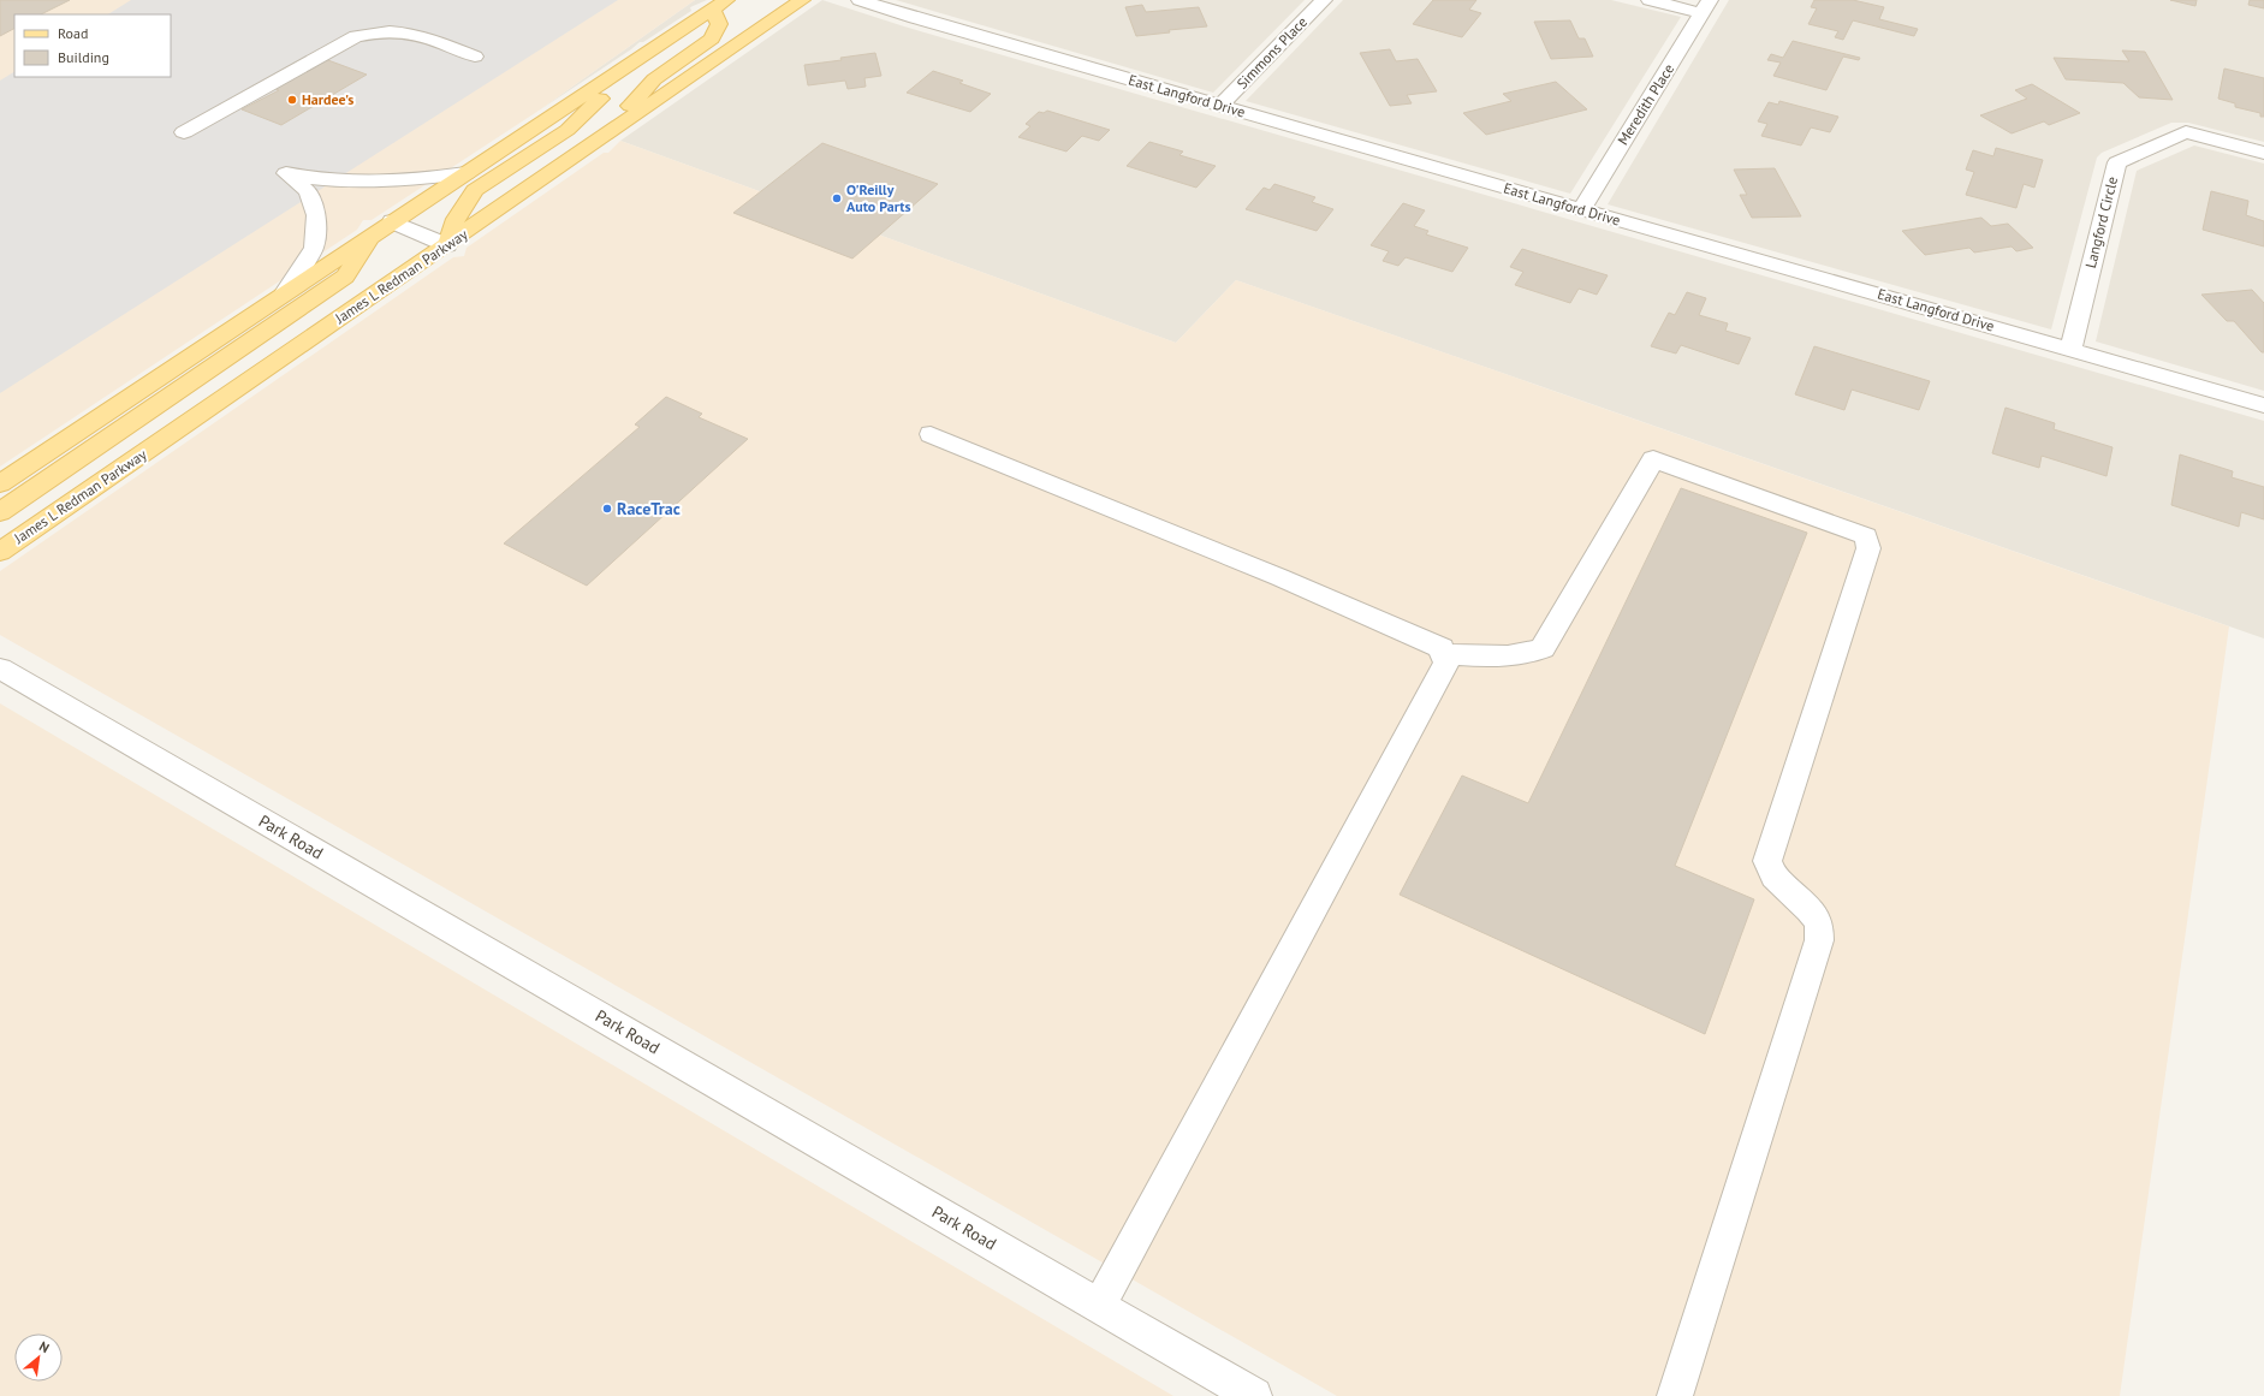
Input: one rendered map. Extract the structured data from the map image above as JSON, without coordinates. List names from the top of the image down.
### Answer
{
  "streets": {
    "main road": ["James L Redman Parkway"],
    "street": [
      "Simmons Place",
      "East Langford Drive",
      "Meredith Place",
      "Langford Circle",
      "Park Road"
    ]
  },
  "crossings": [
    ["Simmons Place", "East Langford Drive"],
    ["East Langford Drive", "Meredith Place"],
    ["East Langford Drive", "Langford Circle"]
  ],
  "places": ["Hardee's", "O'Reilly Auto Parts", "RaceTrac"],
  "legend": ["Road", "Building"],
  "north": "top right"
}
